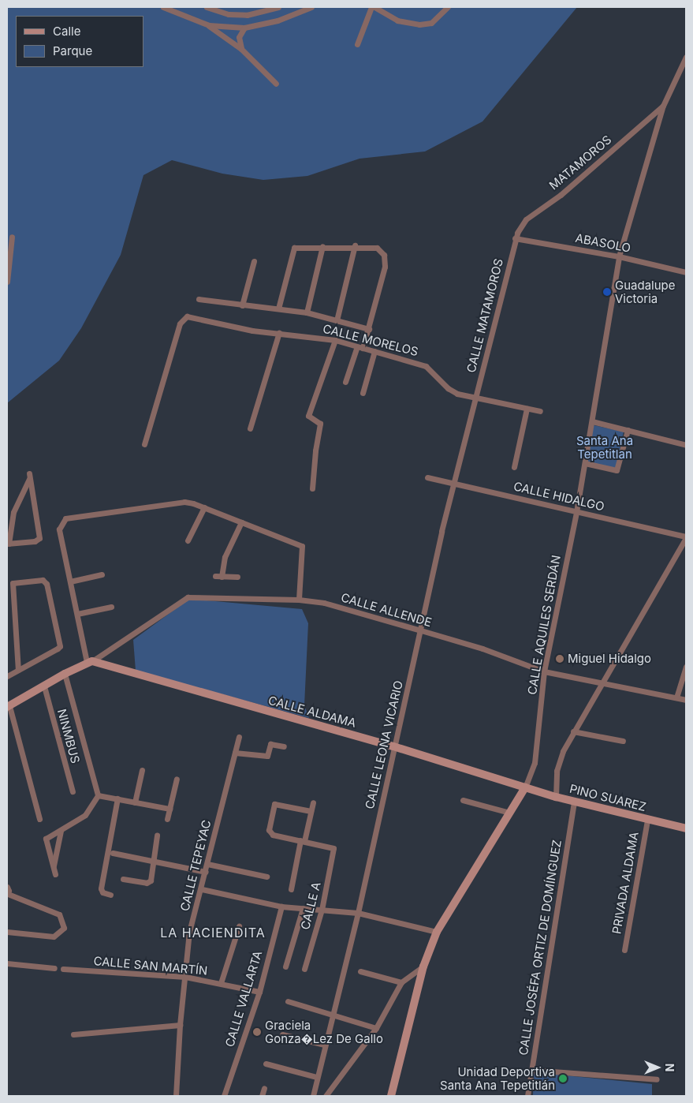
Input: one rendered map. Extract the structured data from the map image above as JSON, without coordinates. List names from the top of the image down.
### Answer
{
  "streets": {
    "street": [
      "MATAMOROS",
      "ABASOLO",
      "CALLE MATAMOROS",
      "CALLE MORELOS",
      "CALLE HIDALGO",
      "CALLE ALLENDE",
      "CALLE AQUILES SERDÁN",
      "CALLE ALDAMA",
      "NINMBUS",
      "CALLE LEONA VICARIO",
      "PINO SUAREZ",
      "CALLE TEPEYAC",
      "PRIVADA ALDAMA",
      "CALLE A",
      "CALLE JOSÉFA ORTIZ DE DOMÍNGUEZ",
      "CALLE SAN MARTÍN",
      "CALLE VALLARTA"
    ]
  },
  "crossings": [
    ["MATAMOROS", "ABASOLO"],
    ["MATAMOROS", "CALLE MATAMOROS"],
    ["ABASOLO", "CALLE MATAMOROS"],
    ["ABASOLO", "CALLE AQUILES SERDÁN"],
    ["CALLE MATAMOROS", "CALLE MORELOS"],
    ["CALLE MATAMOROS", "CALLE LEONA VICARIO"],
    ["CALLE MORELOS", "CALLE LEONA VICARIO"],
    ["CALLE HIDALGO", "CALLE AQUILES SERDÁN"],
    ["CALLE HIDALGO", "CALLE LEONA VICARIO"],
    ["CALLE ALLENDE", "CALLE AQUILES SERDÁN"],
    ["CALLE ALLENDE", "CALLE ALDAMA"],
    ["CALLE ALLENDE", "CALLE LEONA VICARIO"],
    ["CALLE AQUILES SERDÁN", "CALLE ALDAMA"],
    ["CALLE AQUILES SERDÁN", "PINO SUAREZ"],
    ["CALLE ALDAMA", "CALLE LEONA VICARIO"],
    ["CALLE ALDAMA", "PINO SUAREZ"],
    ["PINO SUAREZ", "PRIVADA ALDAMA"],
    ["PINO SUAREZ", "CALLE JOSÉFA ORTIZ DE DOMÍNGUEZ"],
    ["CALLE TEPEYAC", "CALLE SAN MARTÍN"],
    ["CALLE SAN MARTÍN", "CALLE VALLARTA"]
  ],
  "districts": ["LA HACIENDITA"],
  "parks": ["Santa Ana Tepetitlan"],
  "places": [
    "Guadalupe Victoria",
    "Miguel Hidalgo",
    "Graciela Gonza�Lez De Gallo",
    "Unidad Deportiva Santa Ana Tepetitlán"
  ],
  "legend": ["Calle", "Parque"],
  "north": "right"
}
